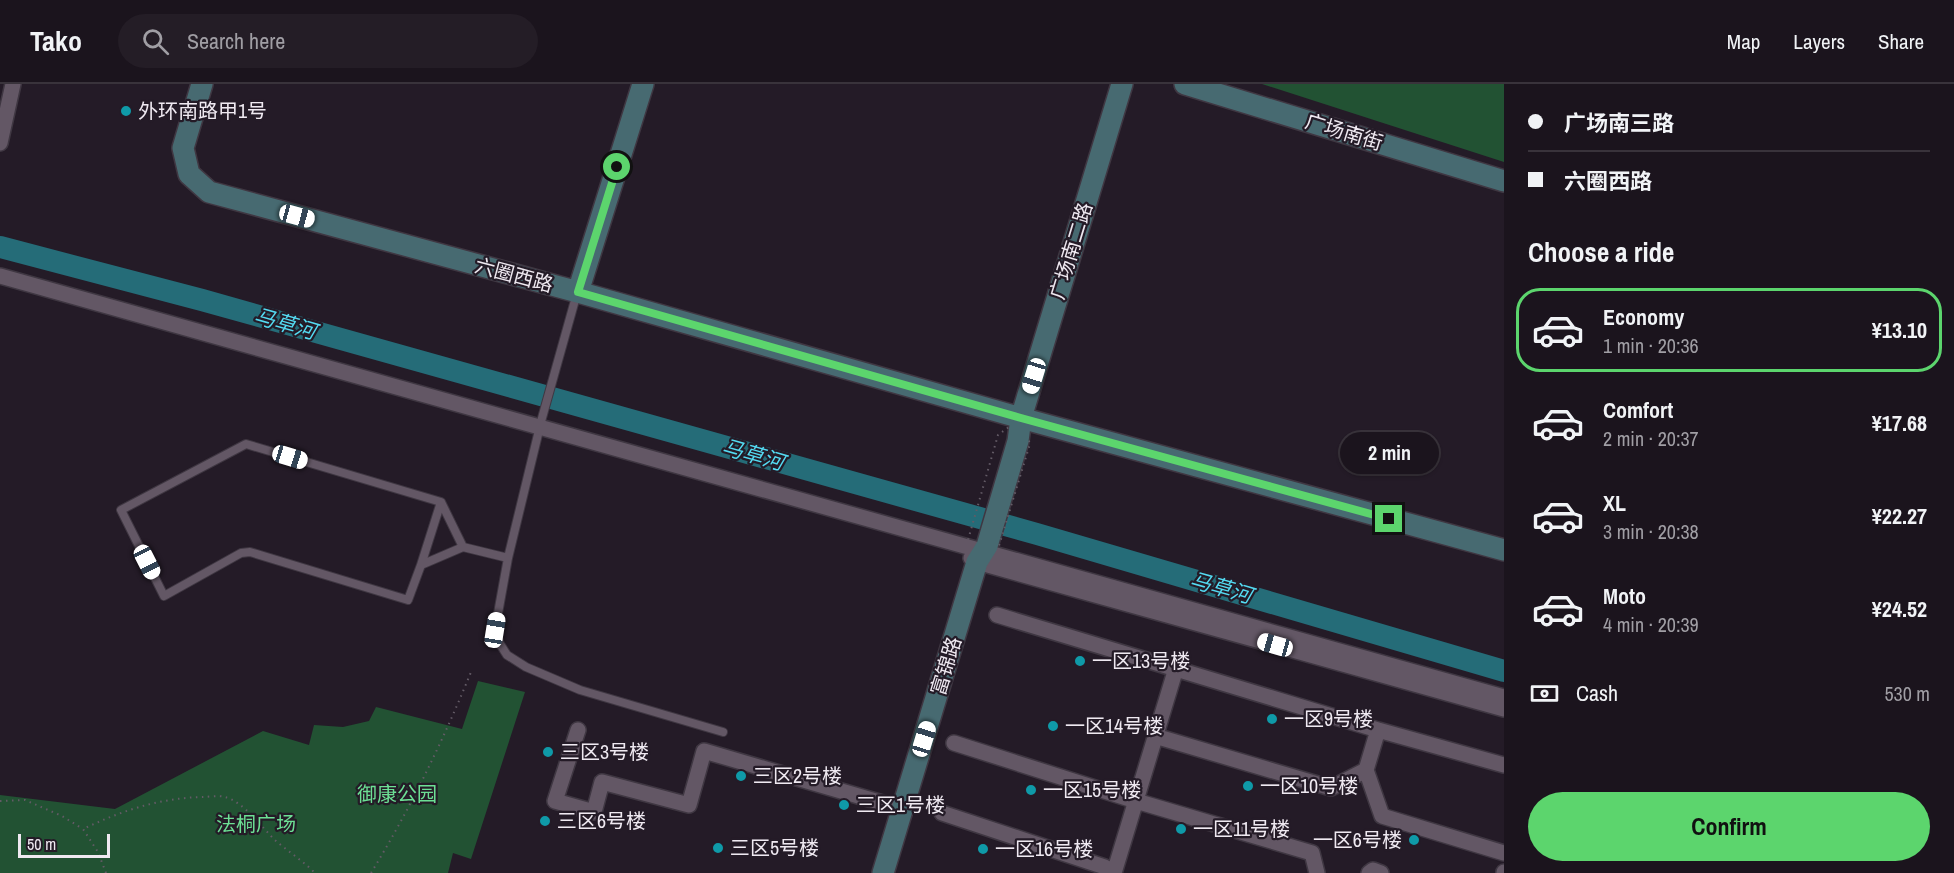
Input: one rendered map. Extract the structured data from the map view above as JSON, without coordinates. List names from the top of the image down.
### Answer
{
  "streets": {
    "street": [
      "广场南街",
      "广场南二路",
      "六圈西路",
      "富锦路"
    ]
  },
  "crossings": [
    ["广场南二路", "六圈西路"],
    ["广场南二路", "富锦路"],
    ["六圈西路", "富锦路"]
  ],
  "water": ["马草河"],
  "parks": ["御康公园", "法桐广场"],
  "places": [
    "外环南路甲1号",
    "一区13号楼",
    "一区9号楼",
    "一区14号楼",
    "三区3号楼",
    "三区2号楼",
    "一区10号楼",
    "一区15号楼",
    "三区1号楼",
    "三区6号楼",
    "一区11号楼",
    "一区6号楼",
    "三区5号楼",
    "一区16号楼"
  ],
  "scale_bar": "50 m",
  "page": {
    "header": "Tako",
    "search": "Search here",
    "nav": ["Map", "Layers", "Share"],
    "banner": ["广场南三路", "六圈西路"],
    "heading": "Choose a ride",
    "list": [
      {
        "name": "Economy",
        "note": "1 min · 20:36",
        "value": "¥13.10"
      },
      {
        "name": "Comfort",
        "note": "2 min · 20:37",
        "value": "¥17.68"
      },
      {
        "name": "XL",
        "note": "3 min · 20:38",
        "value": "¥22.27"
      },
      {
        "name": "Moto",
        "note": "4 min · 20:39",
        "value": "¥24.52"
      }
    ],
    "bubble": "2 min",
    "pay": ["Cash", "530 m"],
    "buttons": "Confirm",
    "scale": "50 m"
  }
}
